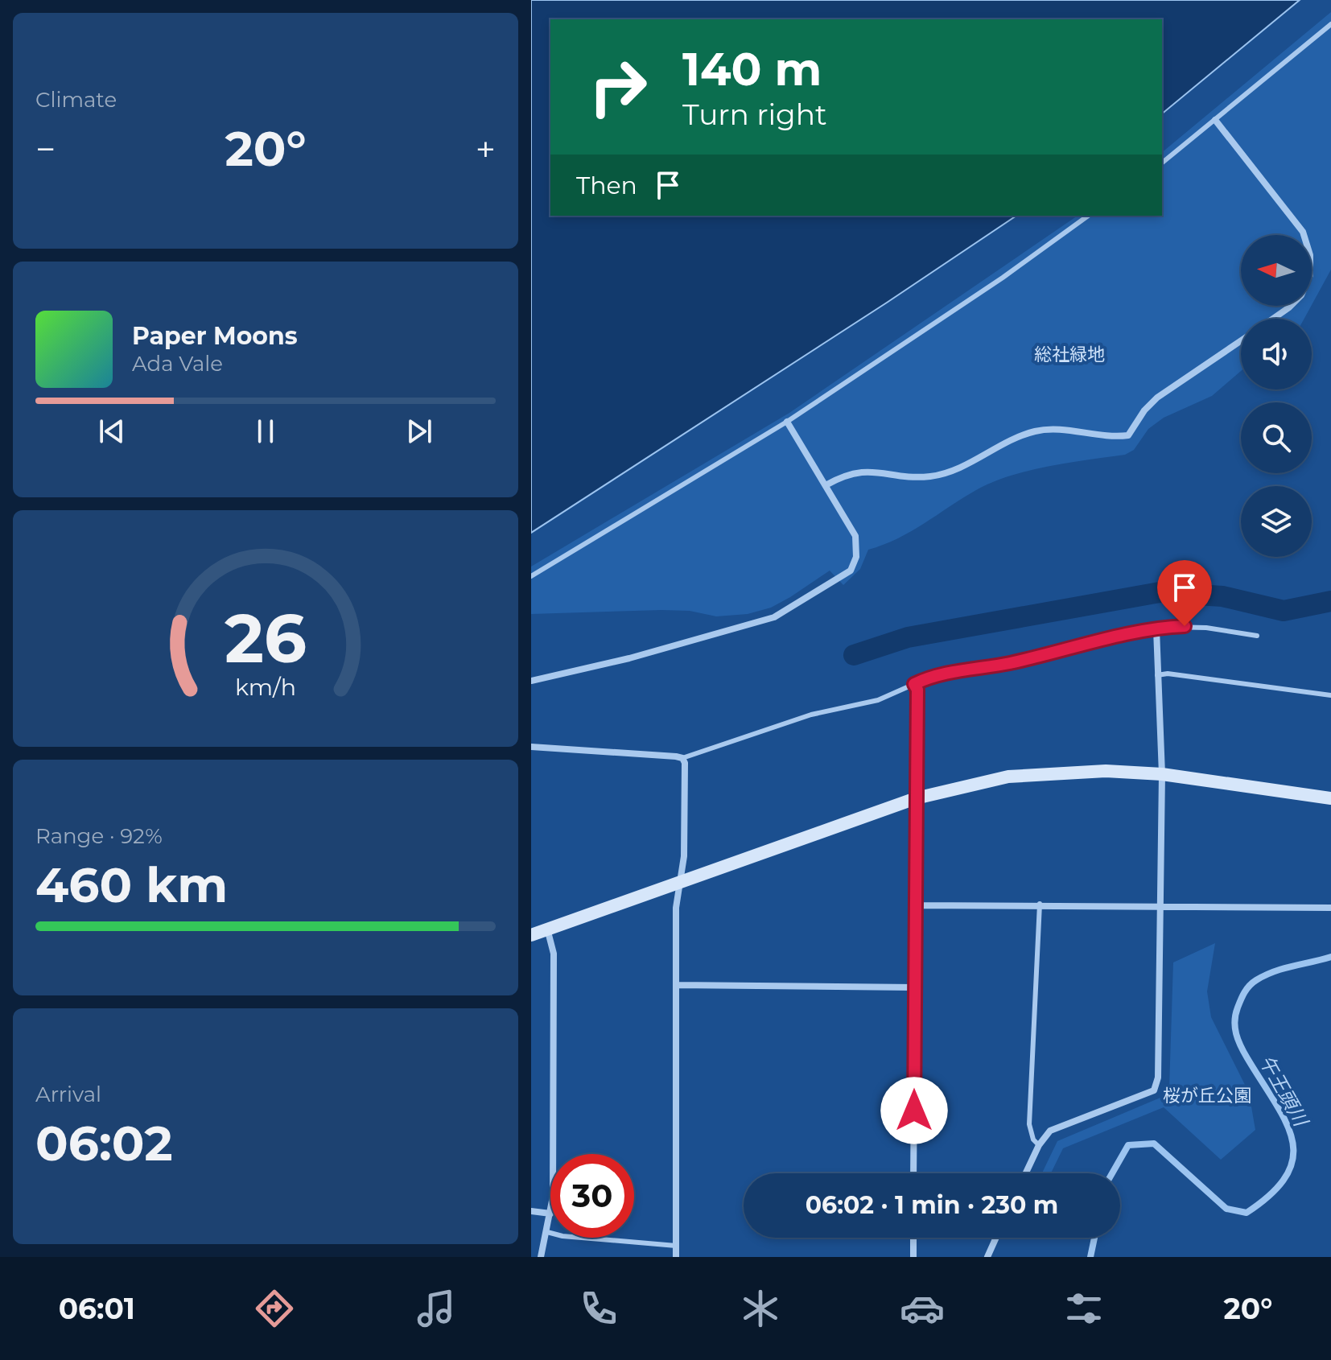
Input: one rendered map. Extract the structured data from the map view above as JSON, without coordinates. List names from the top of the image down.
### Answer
{
  "water": ["午王頭川"],
  "parks": ["総社緑地", "桜が丘公園"],
  "north": "left",
  "page": {
    "tile": [
      "Climate",
      ["Range · 92%", "460 km"],
      ["Arrival", "06:02"]
    ],
    "turn": ["140 m", "Turn right"],
    "heat": ["−", "20°", "+"],
    "then": "Then",
    "song": ["Paper Moons", "Ada Vale"],
    "limit": "30",
    "trip": "06:02 · 1 min · 230 m",
    "tabs": ["06:01", "20°"],
    "gauge": ["26", "km/h"]
  }
}
